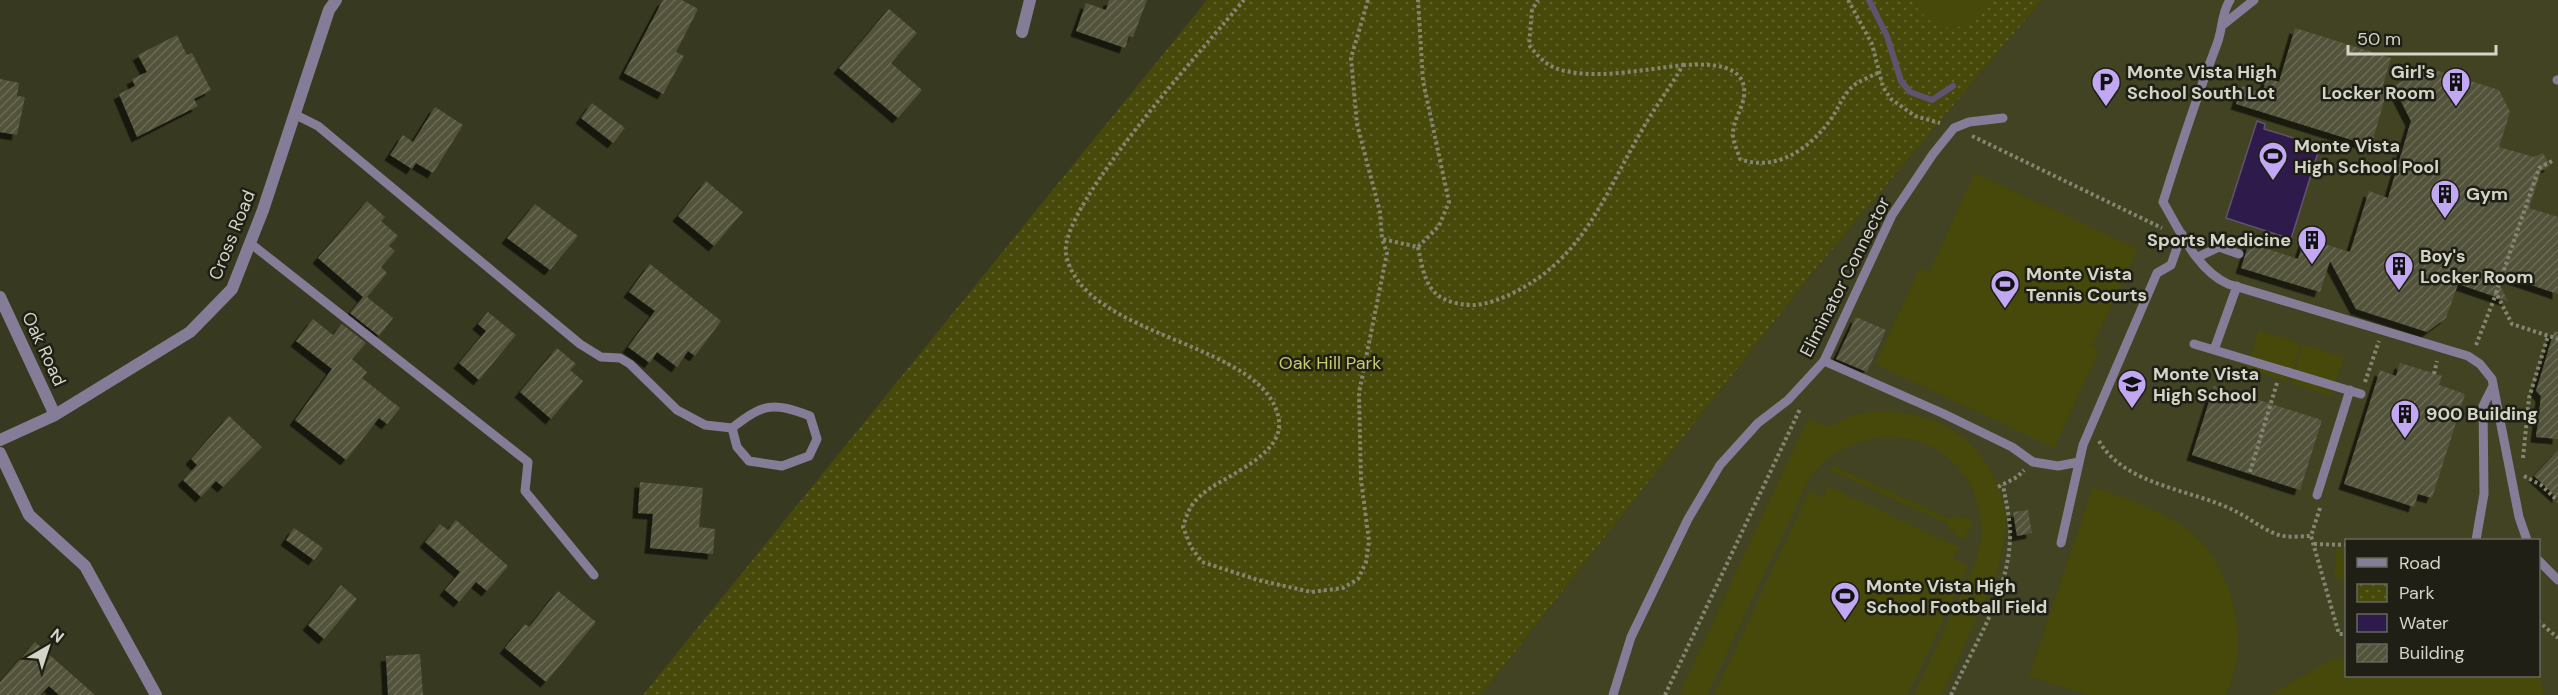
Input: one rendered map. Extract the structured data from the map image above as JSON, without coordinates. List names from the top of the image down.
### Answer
{
  "streets": {
    "street": ["Cross Road", "Oak Road"],
    "lane": ["Eliminator Connector"]
  },
  "crossings": [
    ["Cross Road", "Oak Road"]
  ],
  "parks": ["Oak Hill Park"],
  "places": {
    "parking": ["Monte Vista High School South Lot"],
    "building": [
      "Girl's Locker Room",
      "Gym",
      "Sports Medicine",
      "Boy's Locker Room",
      "900 Building"
    ],
    "sports": ["Monte Vista High School Pool", "Monte Vista Tennis Courts", "Monte Vista High School Football Field"],
    "school or university": ["Monte Vista High School"]
  },
  "legend": [
    "Road",
    "Park",
    "Water",
    "Building"
  ],
  "scale_bar": "50 m",
  "north": "top right"
}
